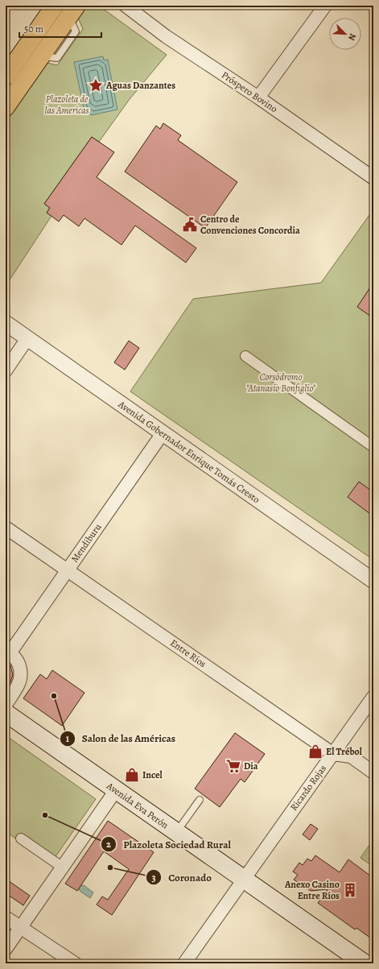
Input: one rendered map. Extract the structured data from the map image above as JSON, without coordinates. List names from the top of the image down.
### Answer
{
  "streets": {
    "main road": ["Avenida Eva Perón"],
    "street": [
      "Próspero Bovino",
      "Avenida Gobernador Enrique Tomás Cresto",
      "Mendiburu",
      "Entre Ríos",
      "Ricardo Rojas"
    ]
  },
  "crossings": [
    ["Avenida Gobernador Enrique Tomás Cresto", "Mendiburu"],
    ["Mendiburu", "Entre Ríos"],
    ["Entre Ríos", "Ricardo Rojas"],
    ["Ricardo Rojas", "Avenida Eva Perón"]
  ],
  "parks": ["Plazoleta de las Americas", "Corsódromo \"Atanasio Bonfiglio\""],
  "places": {
    "place": ["Aguas Danzantes"],
    "public building": ["Centro de Convenciones Concordia"],
    "other": ["Salon de las Américas", "Plazoleta Sociedad Rural", "Coronado"],
    "shop": ["El Trébol", "Incel"],
    "supermarket": ["Dia"],
    "building": ["Anexo Casino Entre Ríos"]
  },
  "scale_bar": "50 m",
  "north": "bottom right"
}
